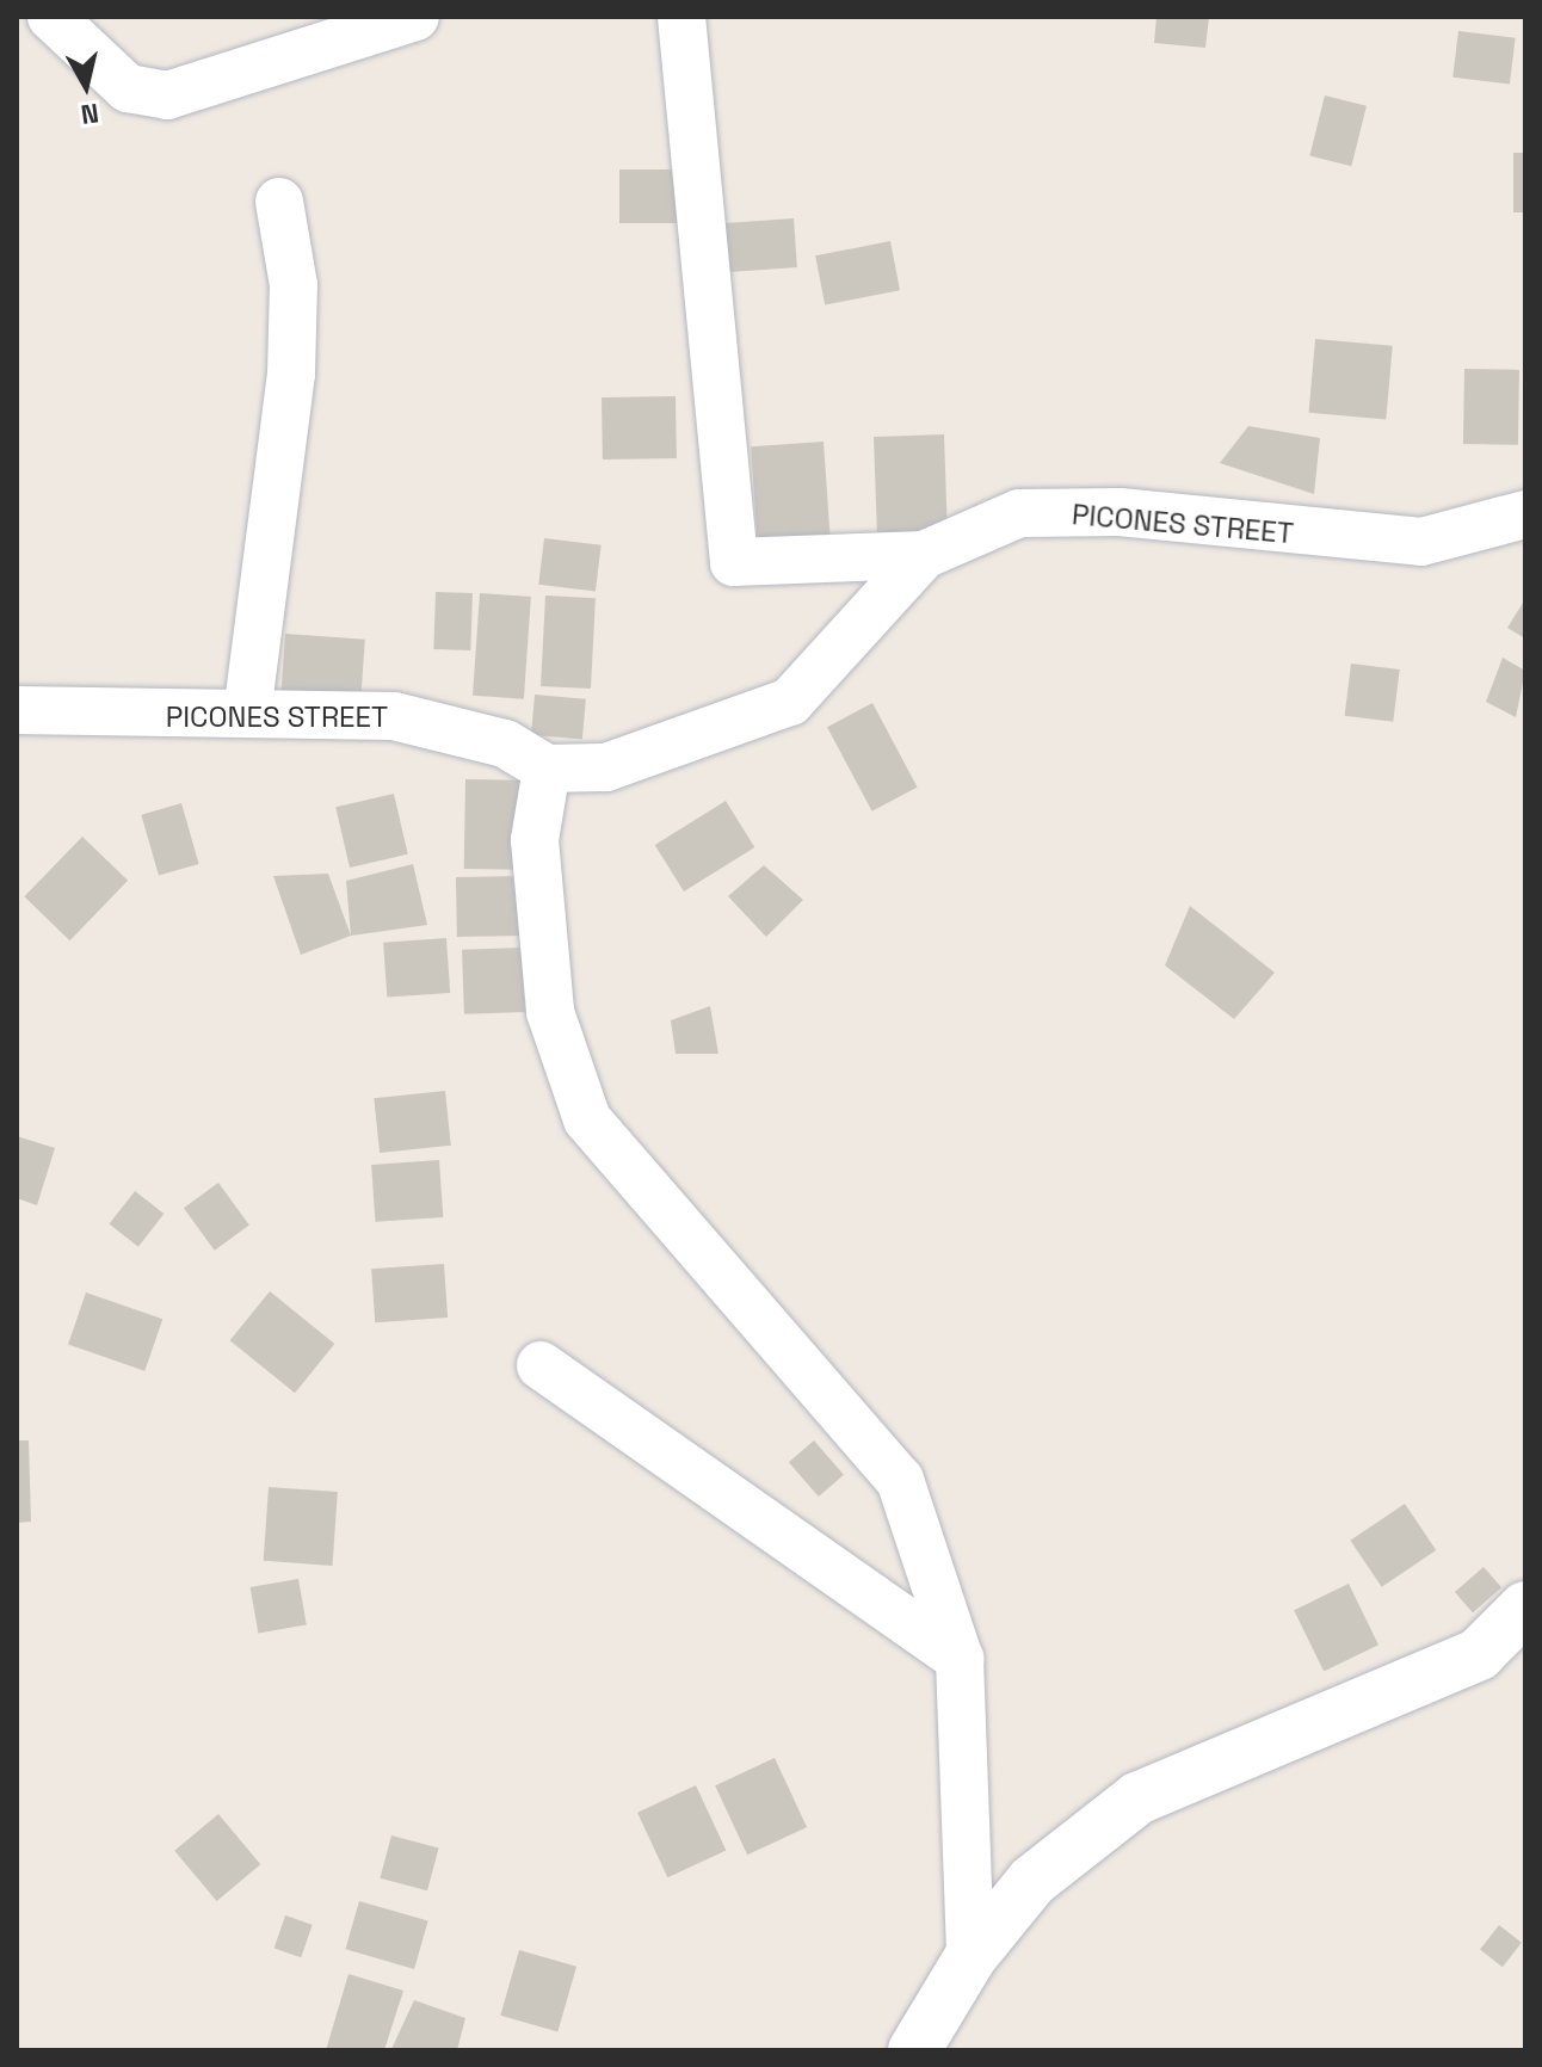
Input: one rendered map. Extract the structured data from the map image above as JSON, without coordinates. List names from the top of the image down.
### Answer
{
  "streets": {
    "street": ["PICONES STREET"]
  },
  "north": "bottom"
}
